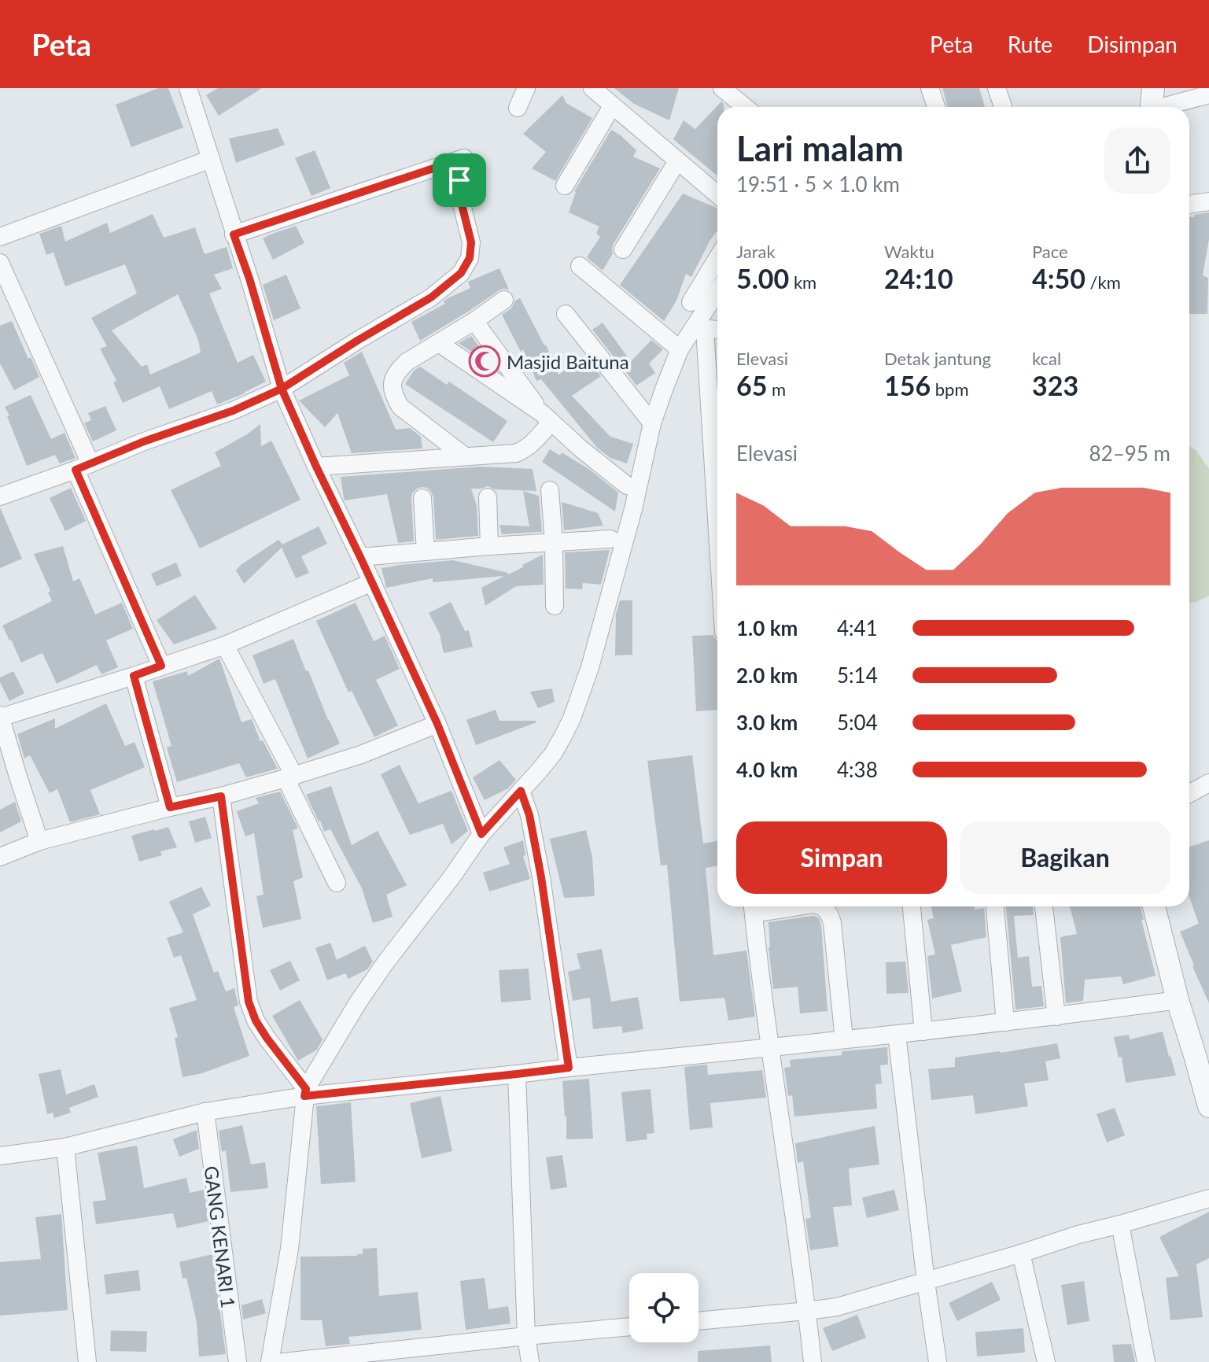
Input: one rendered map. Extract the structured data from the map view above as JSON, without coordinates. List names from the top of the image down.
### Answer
{
  "streets": {
    "street": ["GANG KENARI 1"]
  },
  "places": {
    "mosque": ["Masjid Baituna"]
  },
  "page": {
    "header": "Peta",
    "nav": ["Peta", "Rute", "Disimpan"],
    "heading": ["Lari malam", "19:51 · 5 × 1.0 km"],
    "stats": [
      ["Jarak", "5.00 km"],
      ["Waktu", "24:10"],
      ["Pace", "4:50 /km"],
      ["Elevasi", "65 m"],
      ["Detak jantung", "156 bpm"],
      ["kcal", "323"]
    ],
    "chart": ["Elevasi", "82–95 m"],
    "list": [
      {
        "name": "1.0 km",
        "note": "4:41"
      },
      {
        "name": "2.0 km",
        "note": "5:14"
      },
      {
        "name": "3.0 km",
        "note": "5:04"
      },
      {
        "name": "4.0 km",
        "note": "4:38"
      }
    ],
    "buttons": ["Simpan", "Bagikan"]
  }
}
